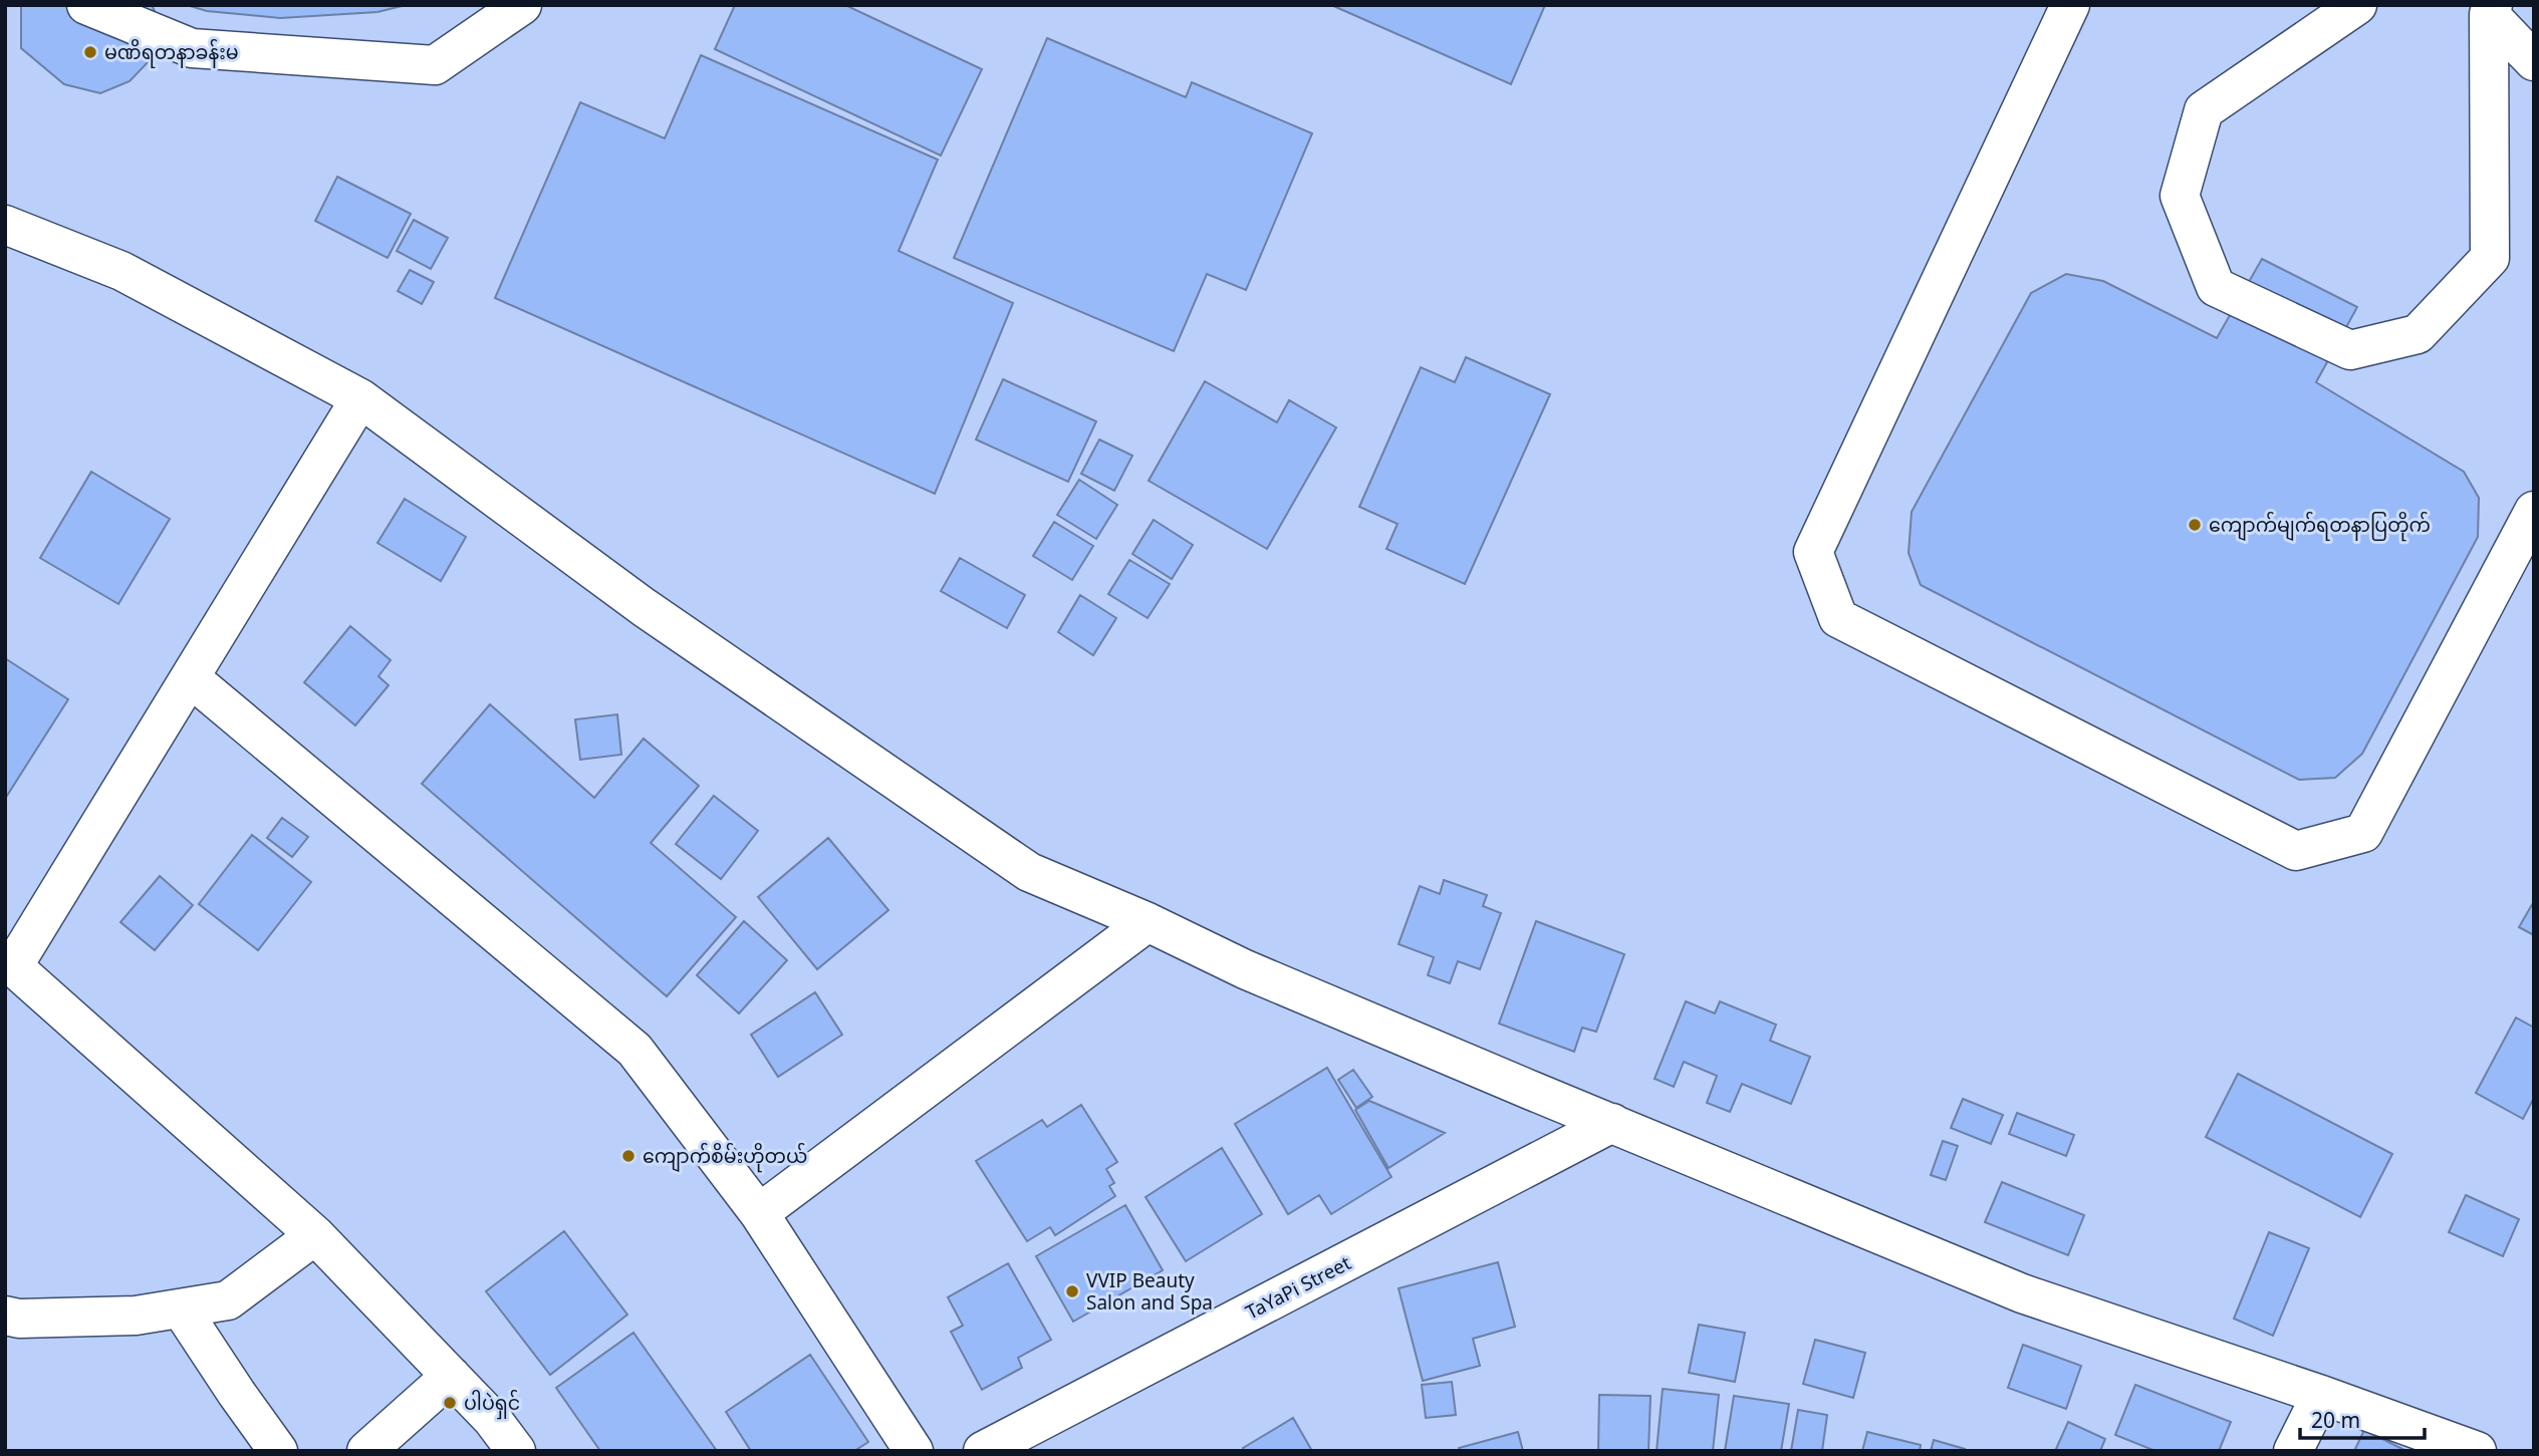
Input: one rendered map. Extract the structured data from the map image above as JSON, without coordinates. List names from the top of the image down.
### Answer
{
  "streets": {
    "street": ["TaYaPi Street"]
  },
  "places": [
    "မဏိရတနာခန်းမ",
    "ကျောက်မျက်ရတနာပြတိုက်",
    "ကျောက်စိမ်းဟိုတယ်",
    "VVIP Beauty Salon and Spa",
    "ပါပဲရှင်"
  ],
  "scale_bar": "20 m"
}
